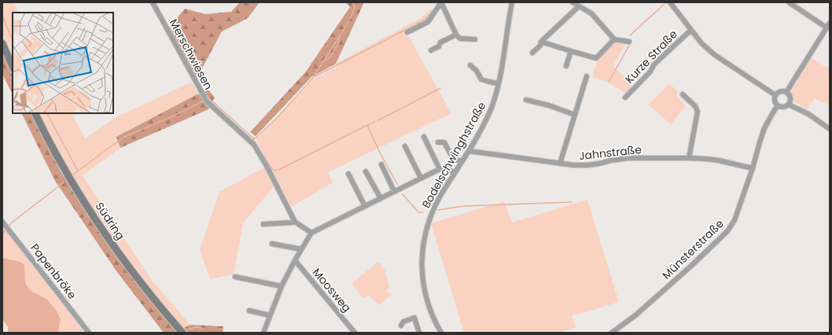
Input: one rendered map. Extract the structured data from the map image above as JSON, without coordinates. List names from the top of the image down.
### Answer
{
  "streets": {
    "main road": ["Südring"],
    "street": [
      "Merschwiesen",
      "Kurze Straße",
      "Jahnstraße",
      "Bodelschwinghstraße",
      "Münsterstraße",
      "Papenbröke",
      "Moosweg"
    ]
  },
  "crossings": [
    ["Jahnstraße", "Bodelschwinghstraße"],
    ["Jahnstraße", "Münsterstraße"]
  ]
}
